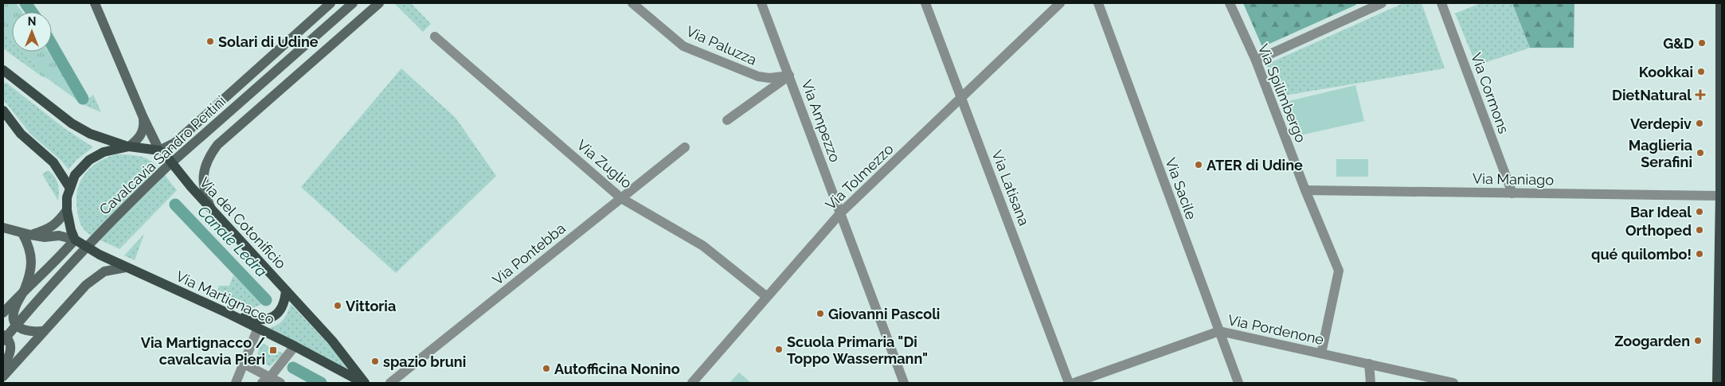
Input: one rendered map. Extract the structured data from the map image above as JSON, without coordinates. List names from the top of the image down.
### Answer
{
  "streets": {
    "main road": ["Cavalcavia Sandro Pertini", "Via del Cotonificio", "Via Martignacco"],
    "street": [
      "Via Paluzza",
      "Via Spilimbergo",
      "Via Cormons",
      "Via Ampezzo",
      "Via Zuglio",
      "Via Tolmezzo",
      "Via Maniago",
      "Via Latisana",
      "Via Sacile",
      "Via Pontebba",
      "Via Pordenone"
    ]
  },
  "crossings": [
    ["Via Paluzza", "Via Ampezzo"],
    ["Via Spilimbergo", "Via Maniago"],
    ["Via Spilimbergo", "Via Pordenone"],
    ["Via Cormons", "Via Maniago"],
    ["Via Ampezzo", "Via Tolmezzo"],
    ["Via Zuglio", "Via Tolmezzo"],
    ["Via Zuglio", "Via Pontebba"],
    ["Via Tolmezzo", "Via Latisana"],
    ["Via Sacile", "Via Pordenone"],
    ["Via del Cotonificio", "Via Martignacco"]
  ],
  "water": ["Canale Ledra"],
  "places": {
    "other": [
      "Solari di Udine",
      "G&D",
      "Kookkai",
      "Verdepiv",
      "Maglieria Serafini",
      "ATER di Udine",
      "Bar Ideal",
      "Orthoped",
      "qué quilombo!",
      "Vittoria",
      "Giovanni Pascoli",
      "Zoogarden",
      "Scuola Primaria \"Di Toppo Wassermann\"",
      "spazio bruni",
      "Autofficina Nonino"
    ],
    "health": ["DietNatural"],
    "transit": ["Via Martignacco / cavalcavia Pieri"]
  },
  "north": "top"
}
